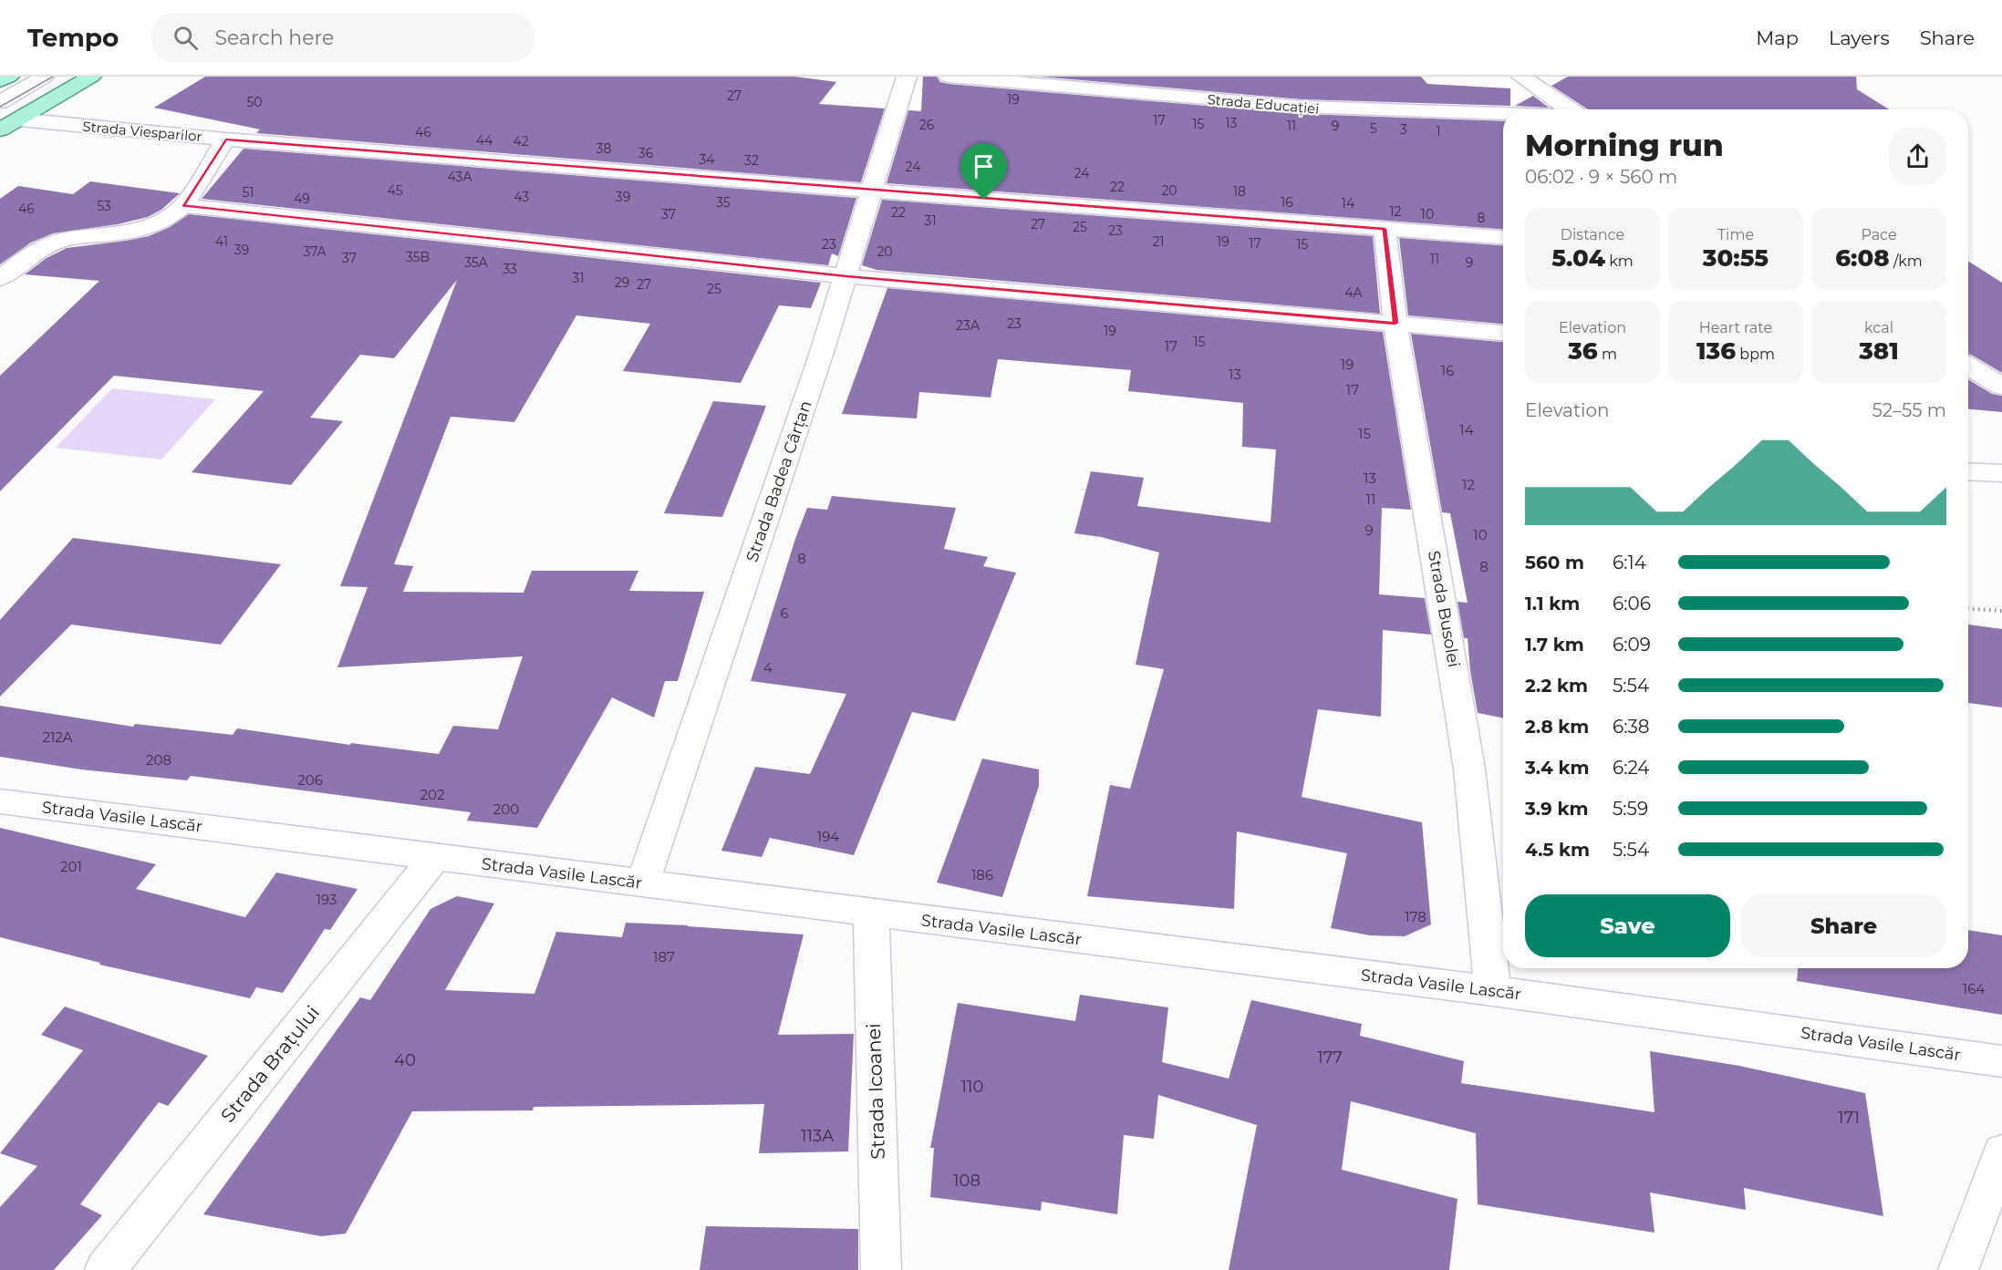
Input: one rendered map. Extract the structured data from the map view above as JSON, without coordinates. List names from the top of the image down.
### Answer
{
  "streets": {
    "street": [
      "Strada Educației",
      "Strada Viesparilor",
      "Strada Badea Cârțan",
      "Strada Busolei",
      "Strada Vasile Lascăr",
      "Strada Brațului",
      "Strada Icoanei"
    ]
  },
  "crossings": [
    ["Strada Viesparilor", "Strada Badea Cârțan"],
    ["Strada Viesparilor", "Strada Busolei"],
    ["Strada Badea Cârțan", "Strada Vasile Lascăr"],
    ["Strada Busolei", "Strada Vasile Lascăr"],
    ["Strada Vasile Lascăr", "Strada Brațului"],
    ["Strada Vasile Lascăr", "Strada Icoanei"]
  ],
  "house_numbers": [
    "27",
    "19",
    "50",
    "17",
    "13",
    "15",
    "26",
    "11",
    "9",
    "5",
    "3",
    "1",
    "46",
    "44",
    "42",
    "38",
    "36",
    "34",
    "32",
    "24",
    "24",
    "43A",
    "22",
    "45",
    "20",
    "18",
    "51",
    "43",
    "39",
    "49",
    "35",
    "16",
    "14",
    "53",
    "46",
    "12",
    "22",
    "37",
    "10",
    "8",
    "31",
    "27",
    "25",
    "23",
    "41",
    "21",
    "19",
    "17",
    "23",
    "15",
    "39",
    "37A",
    "20",
    "35B",
    "37",
    "11",
    "35A",
    "9",
    "33",
    "31",
    "29",
    "27",
    "25",
    "4A",
    "23",
    "23A",
    "19",
    "15",
    "17",
    "19",
    "16",
    "13",
    "17",
    "14",
    "15",
    "13",
    "12",
    "11",
    "9",
    "10",
    "8",
    "8",
    "6",
    "4",
    "212A",
    "208",
    "206",
    "202",
    "200",
    "194",
    "201",
    "186",
    "193",
    "178",
    "187",
    "164",
    "177",
    "40",
    "110",
    "171",
    "113A",
    "108"
  ],
  "page": {
    "header": "Tempo",
    "search": "Search here",
    "nav": ["Map", "Layers", "Share"],
    "heading": ["Morning run", "06:02 · 9 × 560 m"],
    "stats": [
      ["Distance", "5.04 km"],
      ["Time", "30:55"],
      ["Pace", "6:08 /km"],
      ["Elevation", "36 m"],
      ["Heart rate", "136 bpm"],
      ["kcal", "381"]
    ],
    "chart": ["Elevation", "52–55 m"],
    "list": [
      {
        "name": "560 m",
        "note": "6:14"
      },
      {
        "name": "1.1 km",
        "note": "6:06"
      },
      {
        "name": "1.7 km",
        "note": "6:09"
      },
      {
        "name": "2.2 km",
        "note": "5:54"
      },
      {
        "name": "2.8 km",
        "note": "6:38"
      },
      {
        "name": "3.4 km",
        "note": "6:24"
      },
      {
        "name": "3.9 km",
        "note": "5:59"
      },
      {
        "name": "4.5 km",
        "note": "5:54"
      }
    ],
    "buttons": ["Save", "Share"]
  }
}
